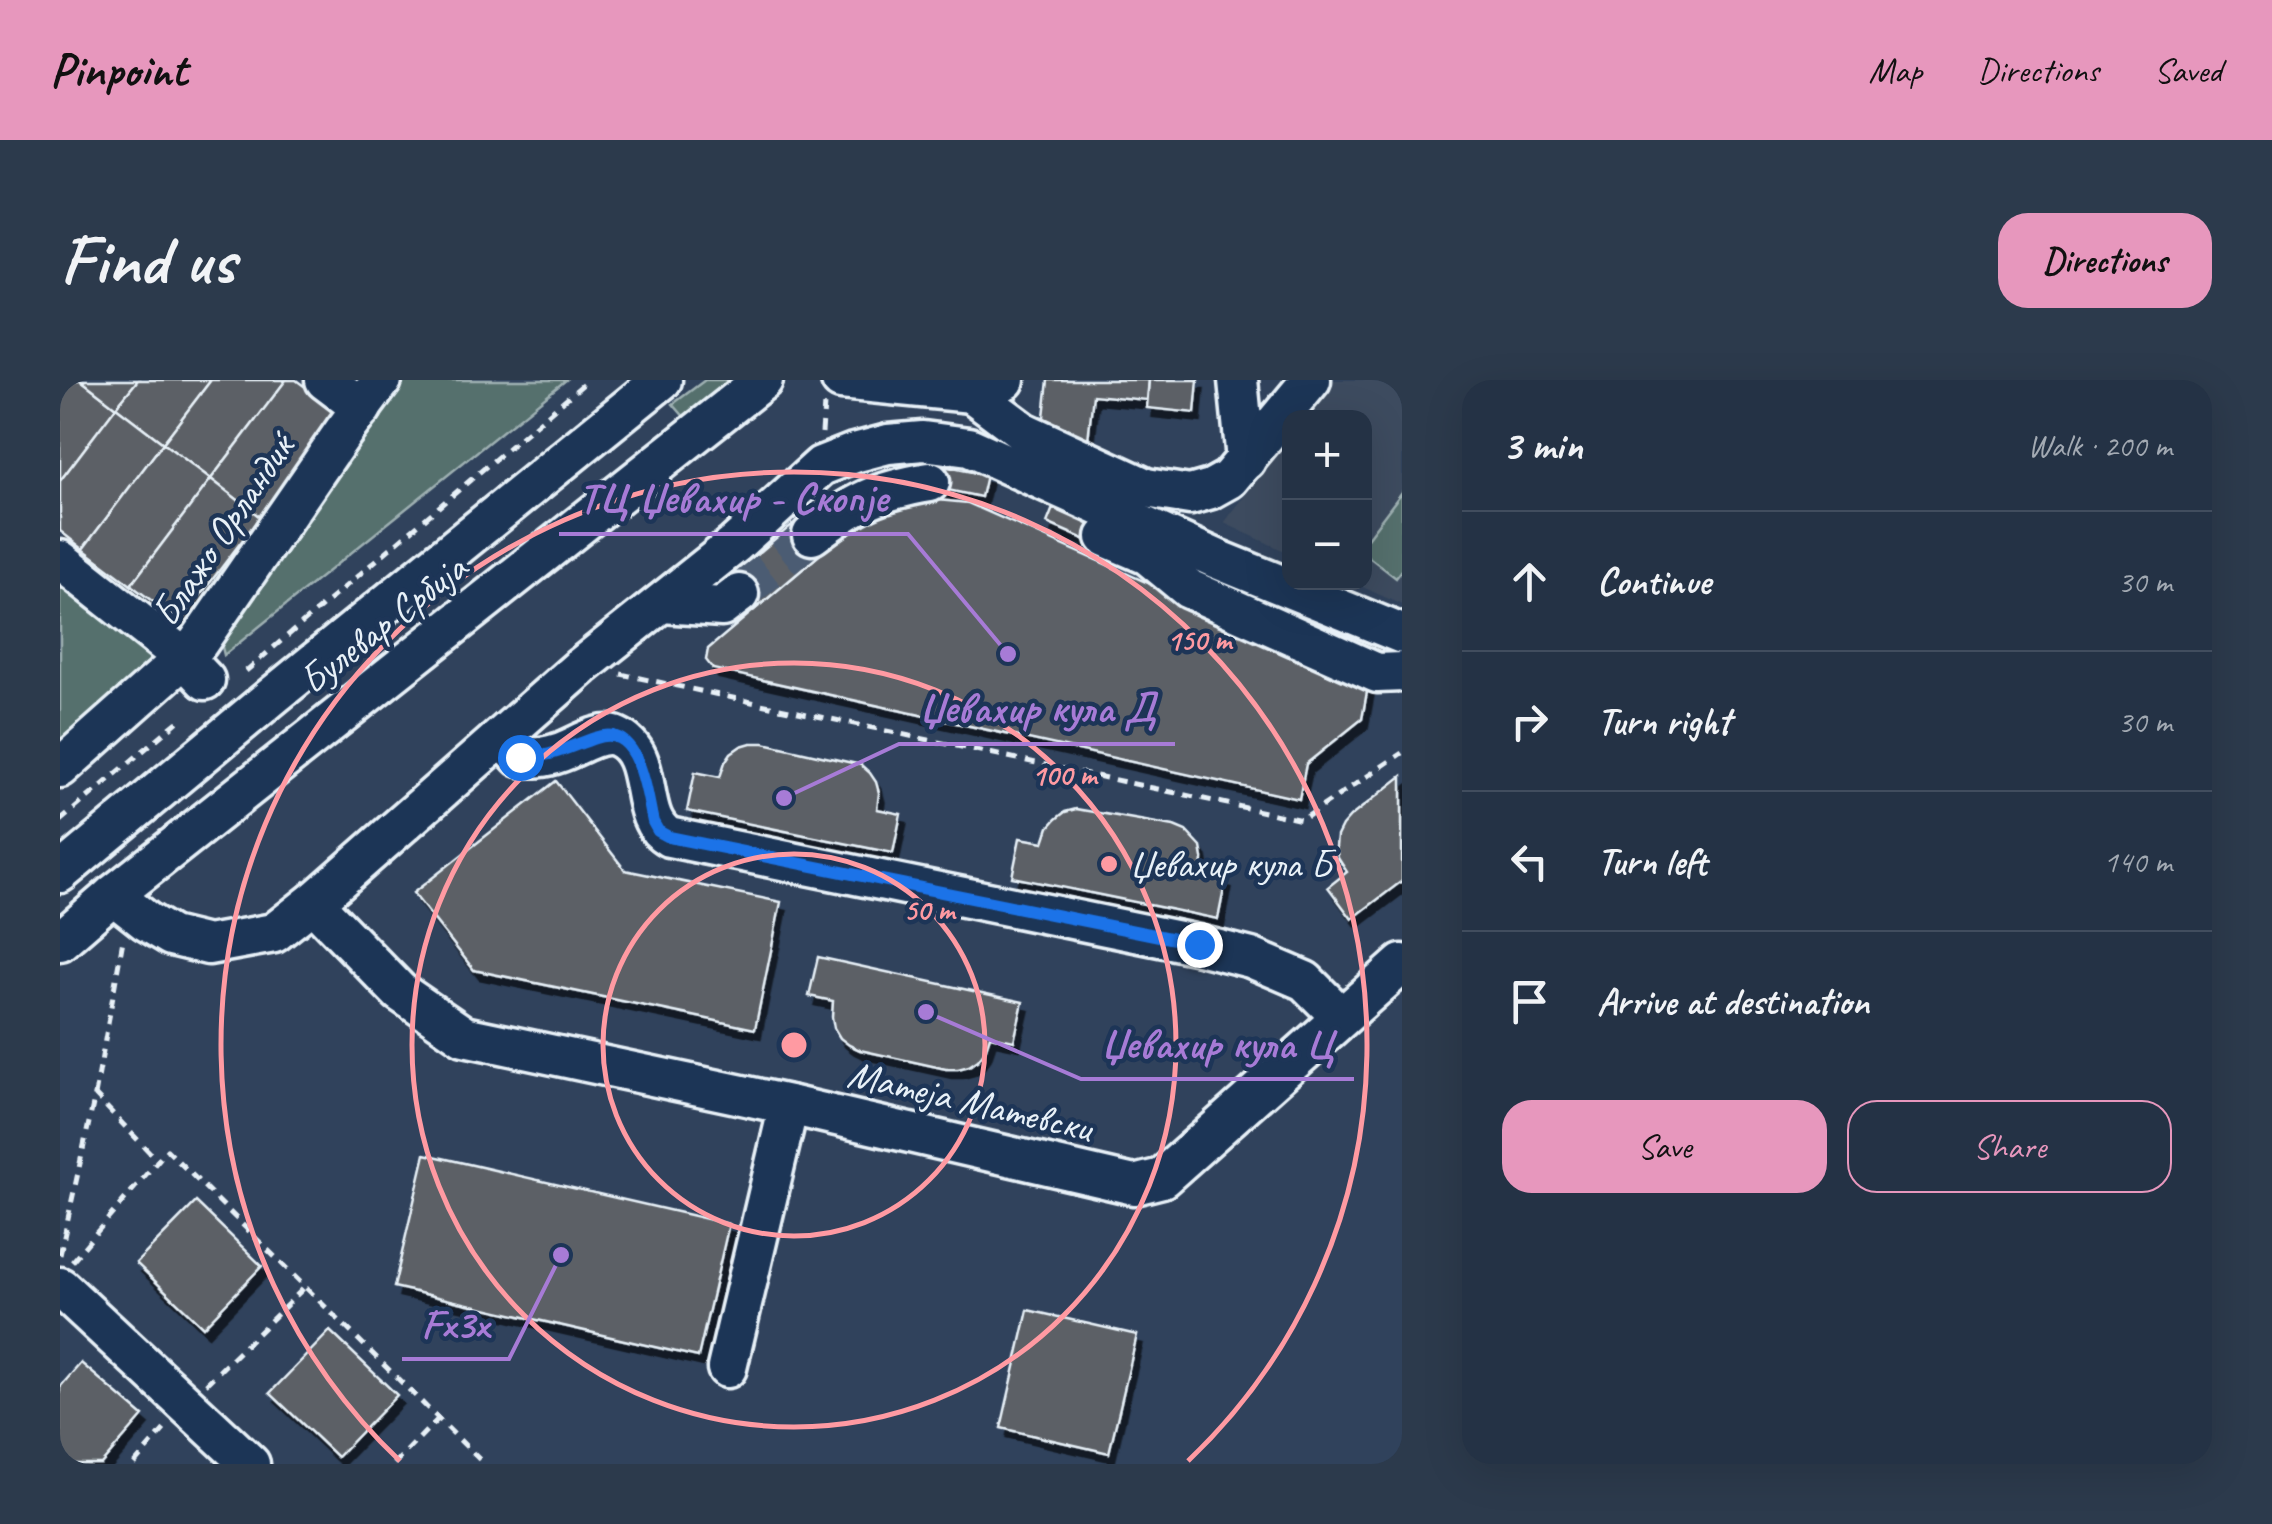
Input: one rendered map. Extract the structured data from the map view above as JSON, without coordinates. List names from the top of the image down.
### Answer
{
  "streets": {
    "street": ["Блажо Орландиќ", "Булевар Србија", "Матеја Матевски"]
  },
  "places": [
    "ТЦ Џевахир - Скопје",
    "Џевахир кула Д",
    "Џевахир кула Б",
    "Џевахир кула Ц",
    "Fx3x"
  ],
  "page": {
    "header": "Pinpoint",
    "nav": ["Map", "Directions", "Saved"],
    "buttons": [
      "Directions",
      ["Save", "Share"]
    ],
    "title": "Find us",
    "heading": ["3 min", "Walk · 200 m"],
    "map_buttons": ["+", "−"],
    "list": [
      ["Continue", "30 m"],
      ["Turn right", "30 m"],
      ["Turn left", "140 m"],
      "Arrive at destination"
    ]
  },
  "rings": ["150 m", "100 m", "50 m"]
}
